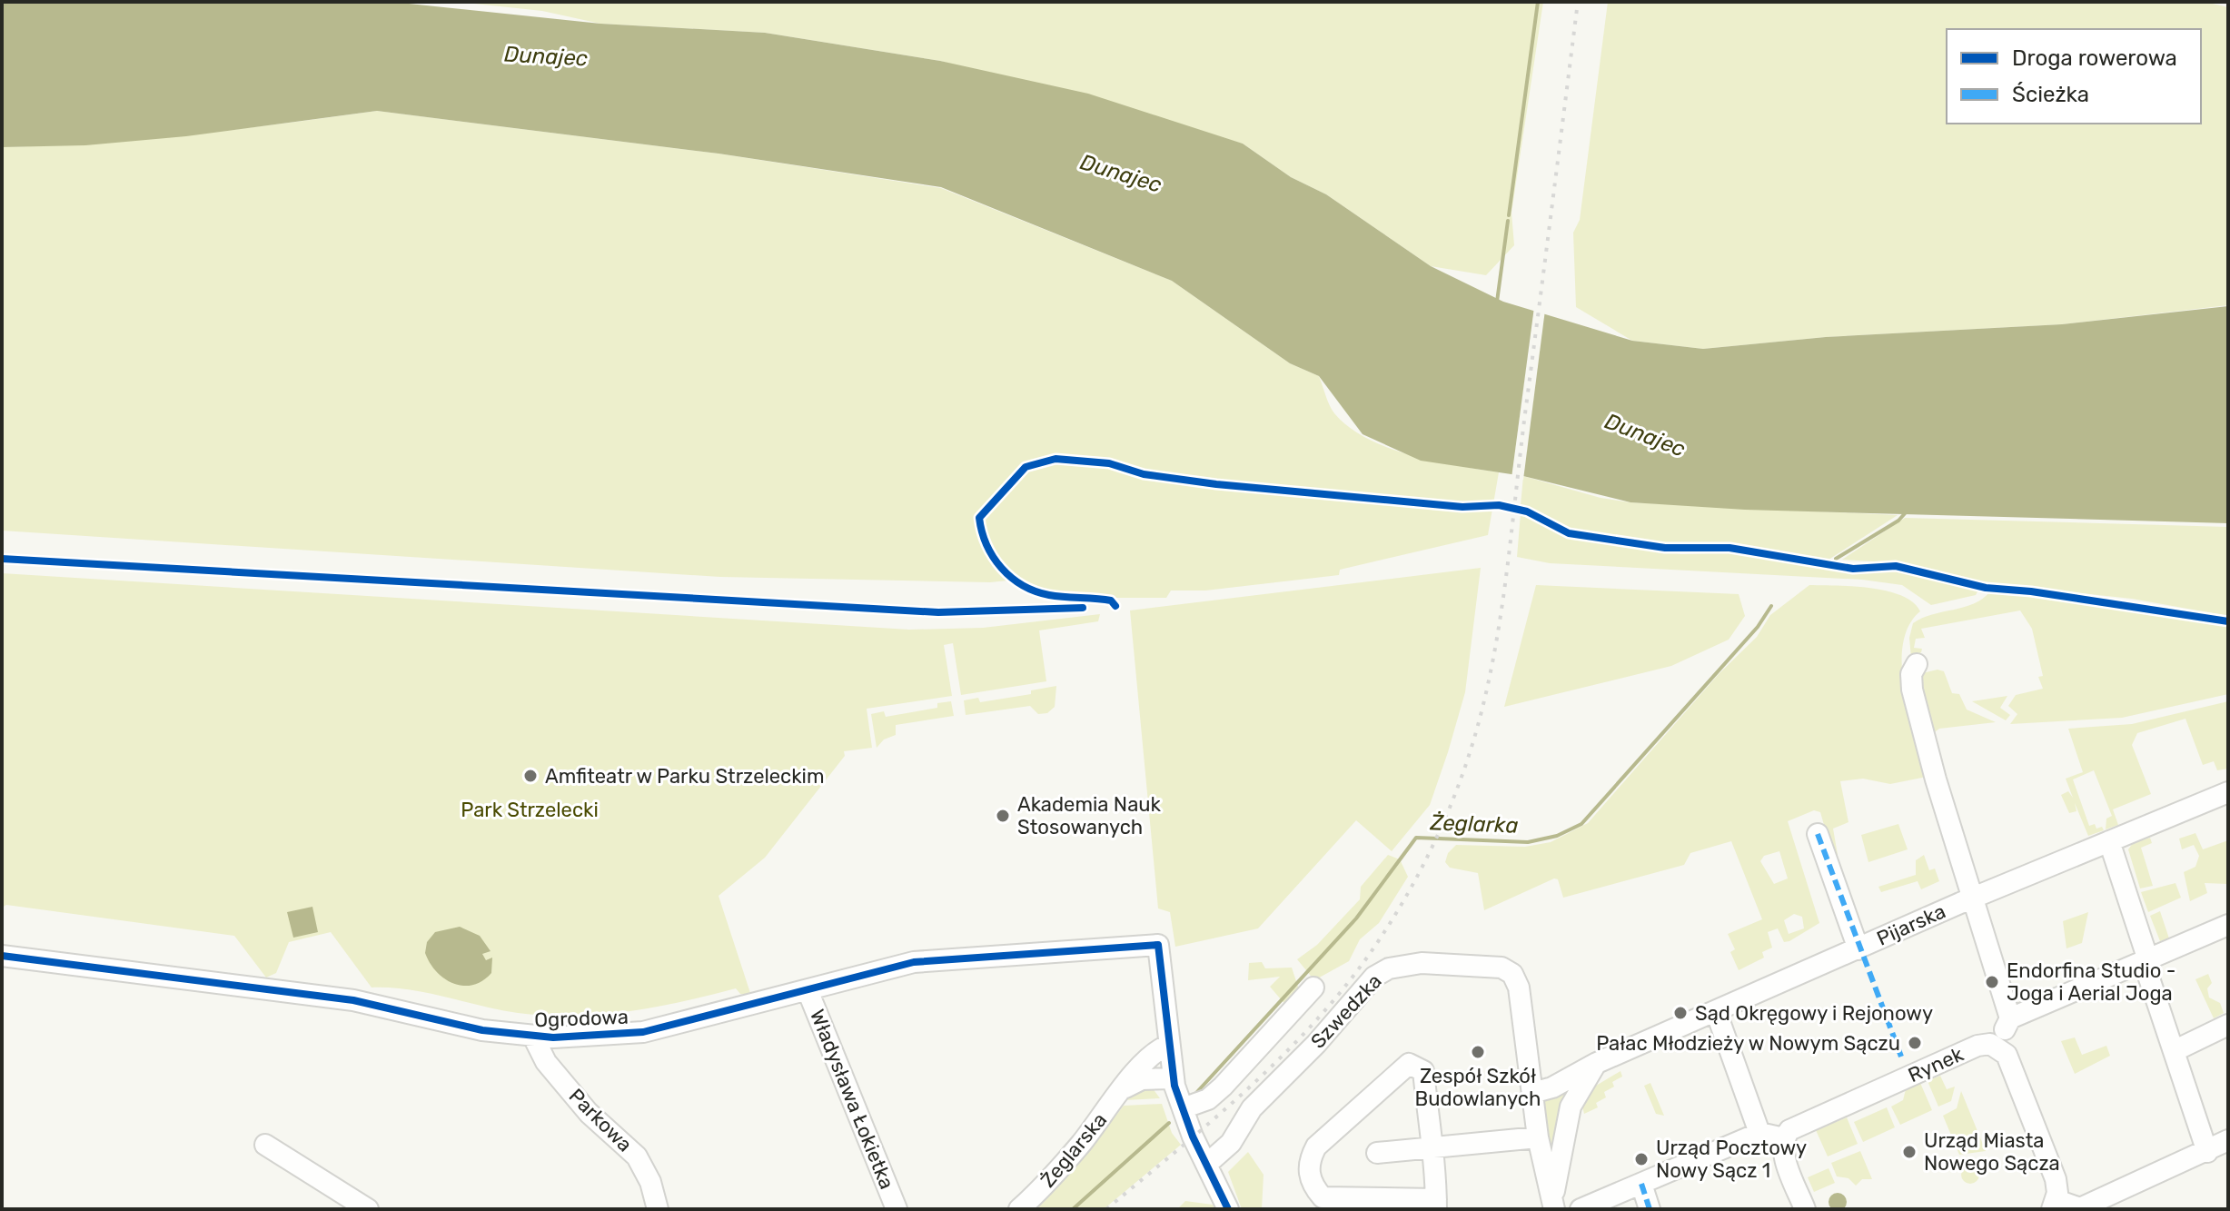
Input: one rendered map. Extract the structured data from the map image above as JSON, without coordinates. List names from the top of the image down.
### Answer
{
  "streets": {
    "street": [
      "Pijarska",
      "Szwedzka",
      "Ogrodowa",
      "Rynek",
      "Władysława Łokietka",
      "Parkowa",
      "Żeglarska"
    ]
  },
  "crossings": [
    ["Pijarska", "Szwedzka"],
    ["Ogrodowa", "Władysława Łokietka"],
    ["Ogrodowa", "Parkowa"],
    ["Ogrodowa", "Żeglarska"]
  ],
  "water": ["Dunajec", "Żeglarka"],
  "parks": ["Park Strzelecki"],
  "places": [
    "Amfiteatr w Parku Strzeleckim",
    "Akademia Nauk Stosowanych",
    "Endorfina Studio - Joga i Aerial Joga",
    "Sąd Okręgowy i Rejonowy",
    "Pałac Młodzieży w Nowym Sączu",
    "Zespół Szkół Budowlanych",
    "Urząd Miasta Nowego Sącza",
    "Urząd Pocztowy Nowy Sącz 1"
  ],
  "legend": ["Droga rowerowa", "Ścieżka"]
}
